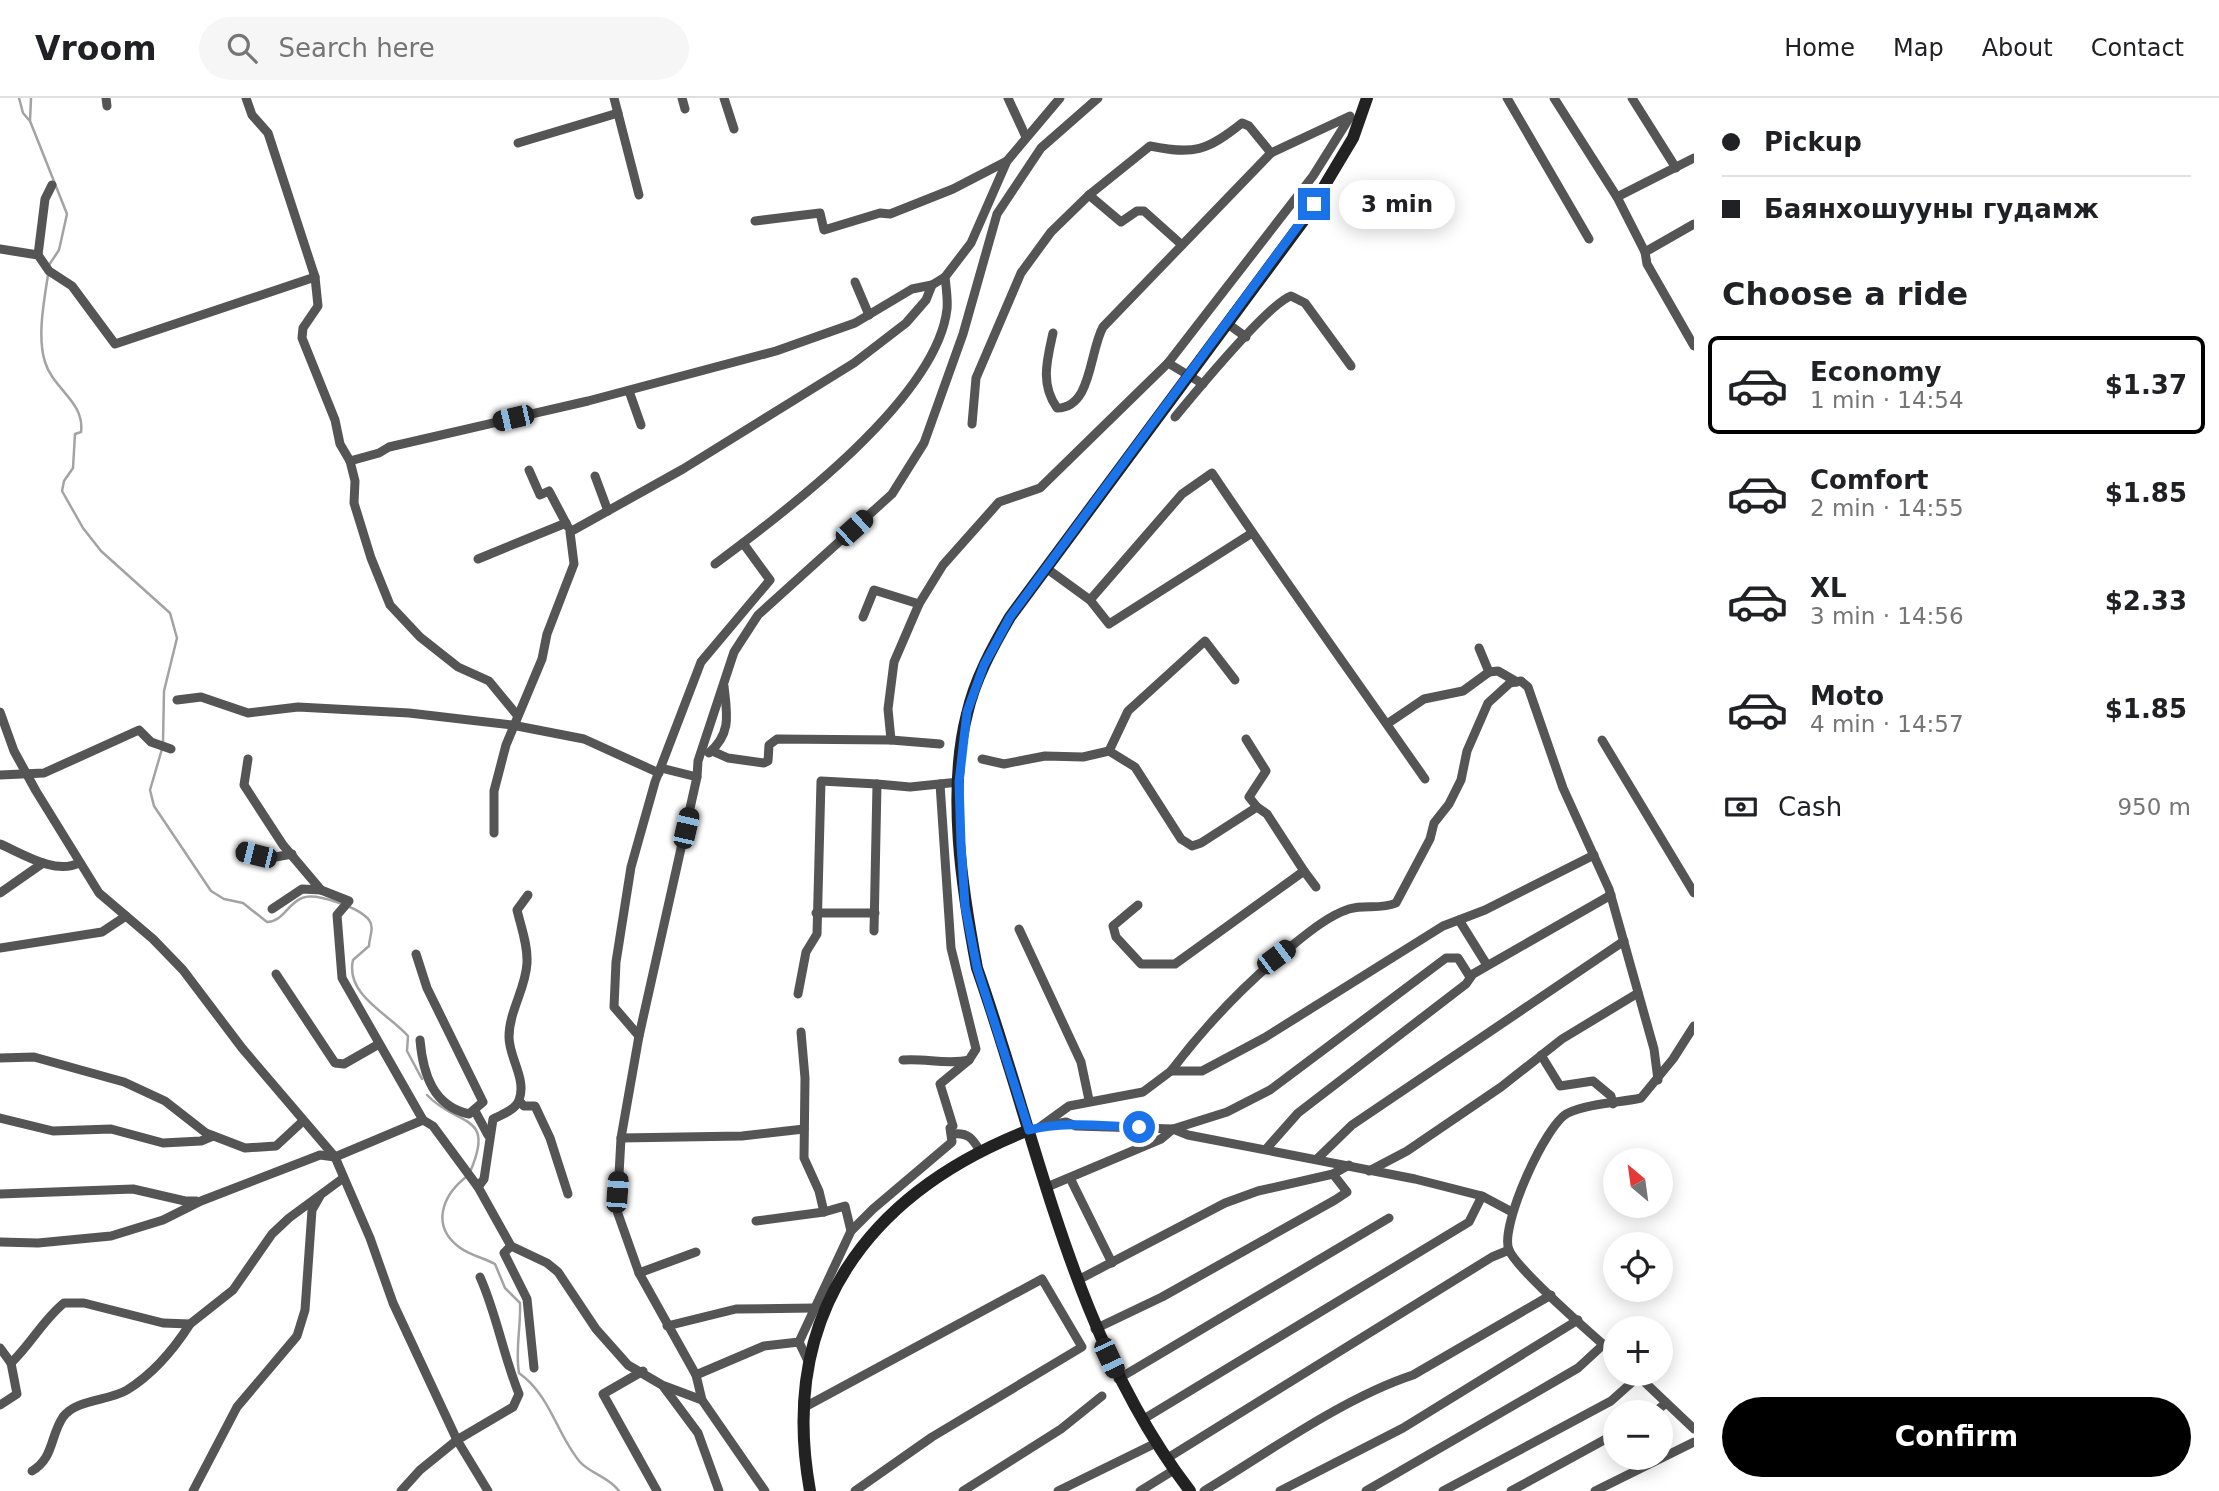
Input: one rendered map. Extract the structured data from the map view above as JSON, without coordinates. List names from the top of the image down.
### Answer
{
  "north": "top left",
  "page": {
    "header": "Vroom",
    "search": "Search here",
    "nav": [
      "Home",
      "Map",
      "About",
      "Contact"
    ],
    "banner": ["Pickup", "Баянхошууны гудамж"],
    "bubble": "3 min",
    "heading": "Choose a ride",
    "list": [
      {
        "name": "Economy",
        "note": "1 min · 14:54",
        "value": "$1.37"
      },
      {
        "name": "Comfort",
        "note": "2 min · 14:55",
        "value": "$1.85"
      },
      {
        "name": "XL",
        "note": "3 min · 14:56",
        "value": "$2.33"
      },
      {
        "name": "Moto",
        "note": "4 min · 14:57",
        "value": "$1.85"
      }
    ],
    "pay": ["Cash", "950 m"],
    "map_buttons": ["+", "−"],
    "buttons": "Confirm"
  }
}
